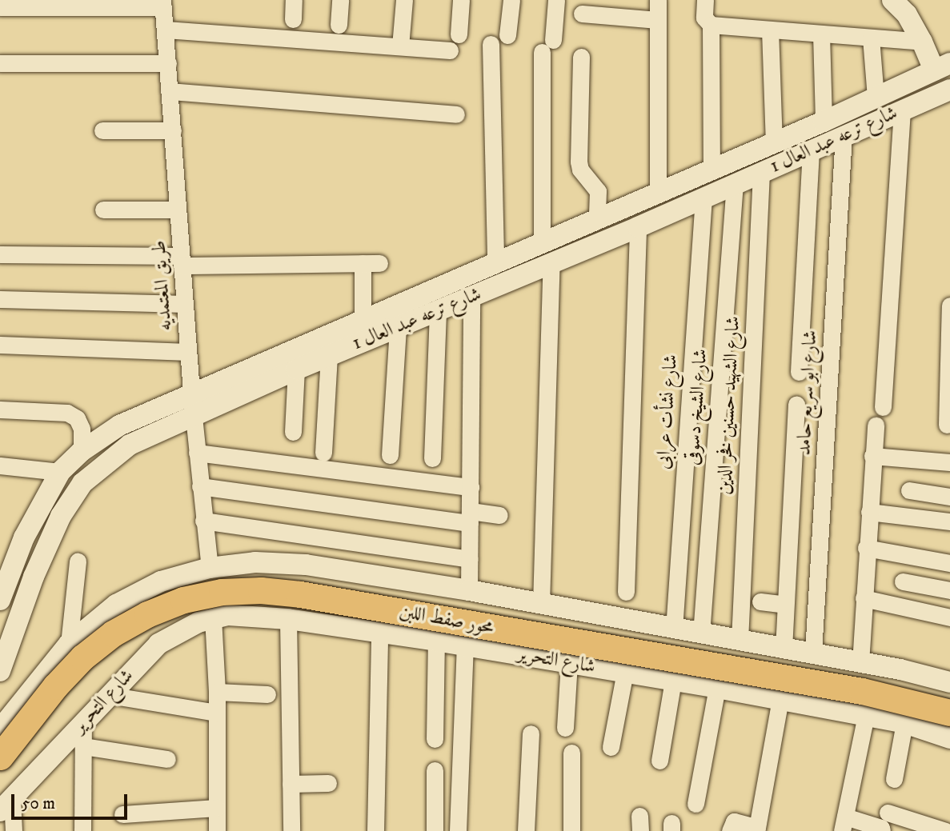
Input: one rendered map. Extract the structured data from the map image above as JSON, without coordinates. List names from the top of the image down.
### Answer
{
  "streets": {
    "main road": ["محور صفط اللبن"],
    "street": [
      "شارع ترعه عبد العال 1",
      "طريق المعتمديه",
      "شارع ابو سريع حامد",
      "شارع الشهيد حسنين فخر الدين",
      "شارع الشيخ دسوقى",
      "شارع نشأت عرابى",
      "شارع التحرير"
    ]
  },
  "crossings": [
    ["شارع ترعه عبد العال 1", "طريق المعتمديه"],
    ["شارع ترعه عبد العال 1", "شارع ابو سريع حامد"],
    ["شارع ترعه عبد العال 1", "شارع الشهيد حسنين فخر الدين"],
    ["شارع ترعه عبد العال 1", "شارع الشيخ دسوقى"],
    ["شارع ترعه عبد العال 1", "شارع نشأت عرابى"],
    ["محور صفط اللبن", "شارع التحرير"]
  ],
  "scale_bar": "50 m"
}
